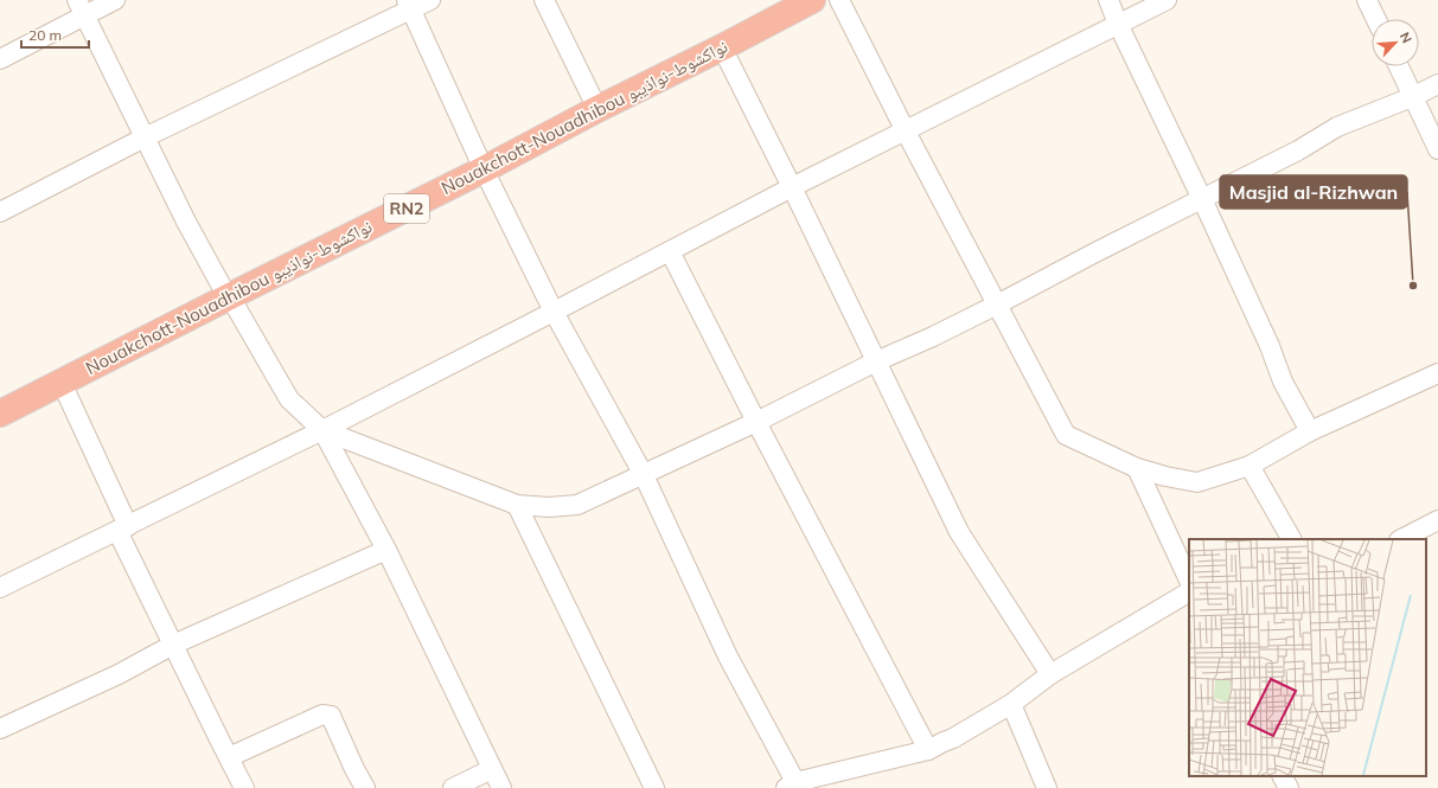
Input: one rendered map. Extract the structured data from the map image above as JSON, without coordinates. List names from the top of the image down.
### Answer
{
  "streets": {
    "highway": ["Nouakchott-Nouadhibou نواكشوط-نواذيبو", "RN2"]
  },
  "places": ["Masjid al-Rizhwan"],
  "scale_bar": "20 m",
  "north": "top right"
}
